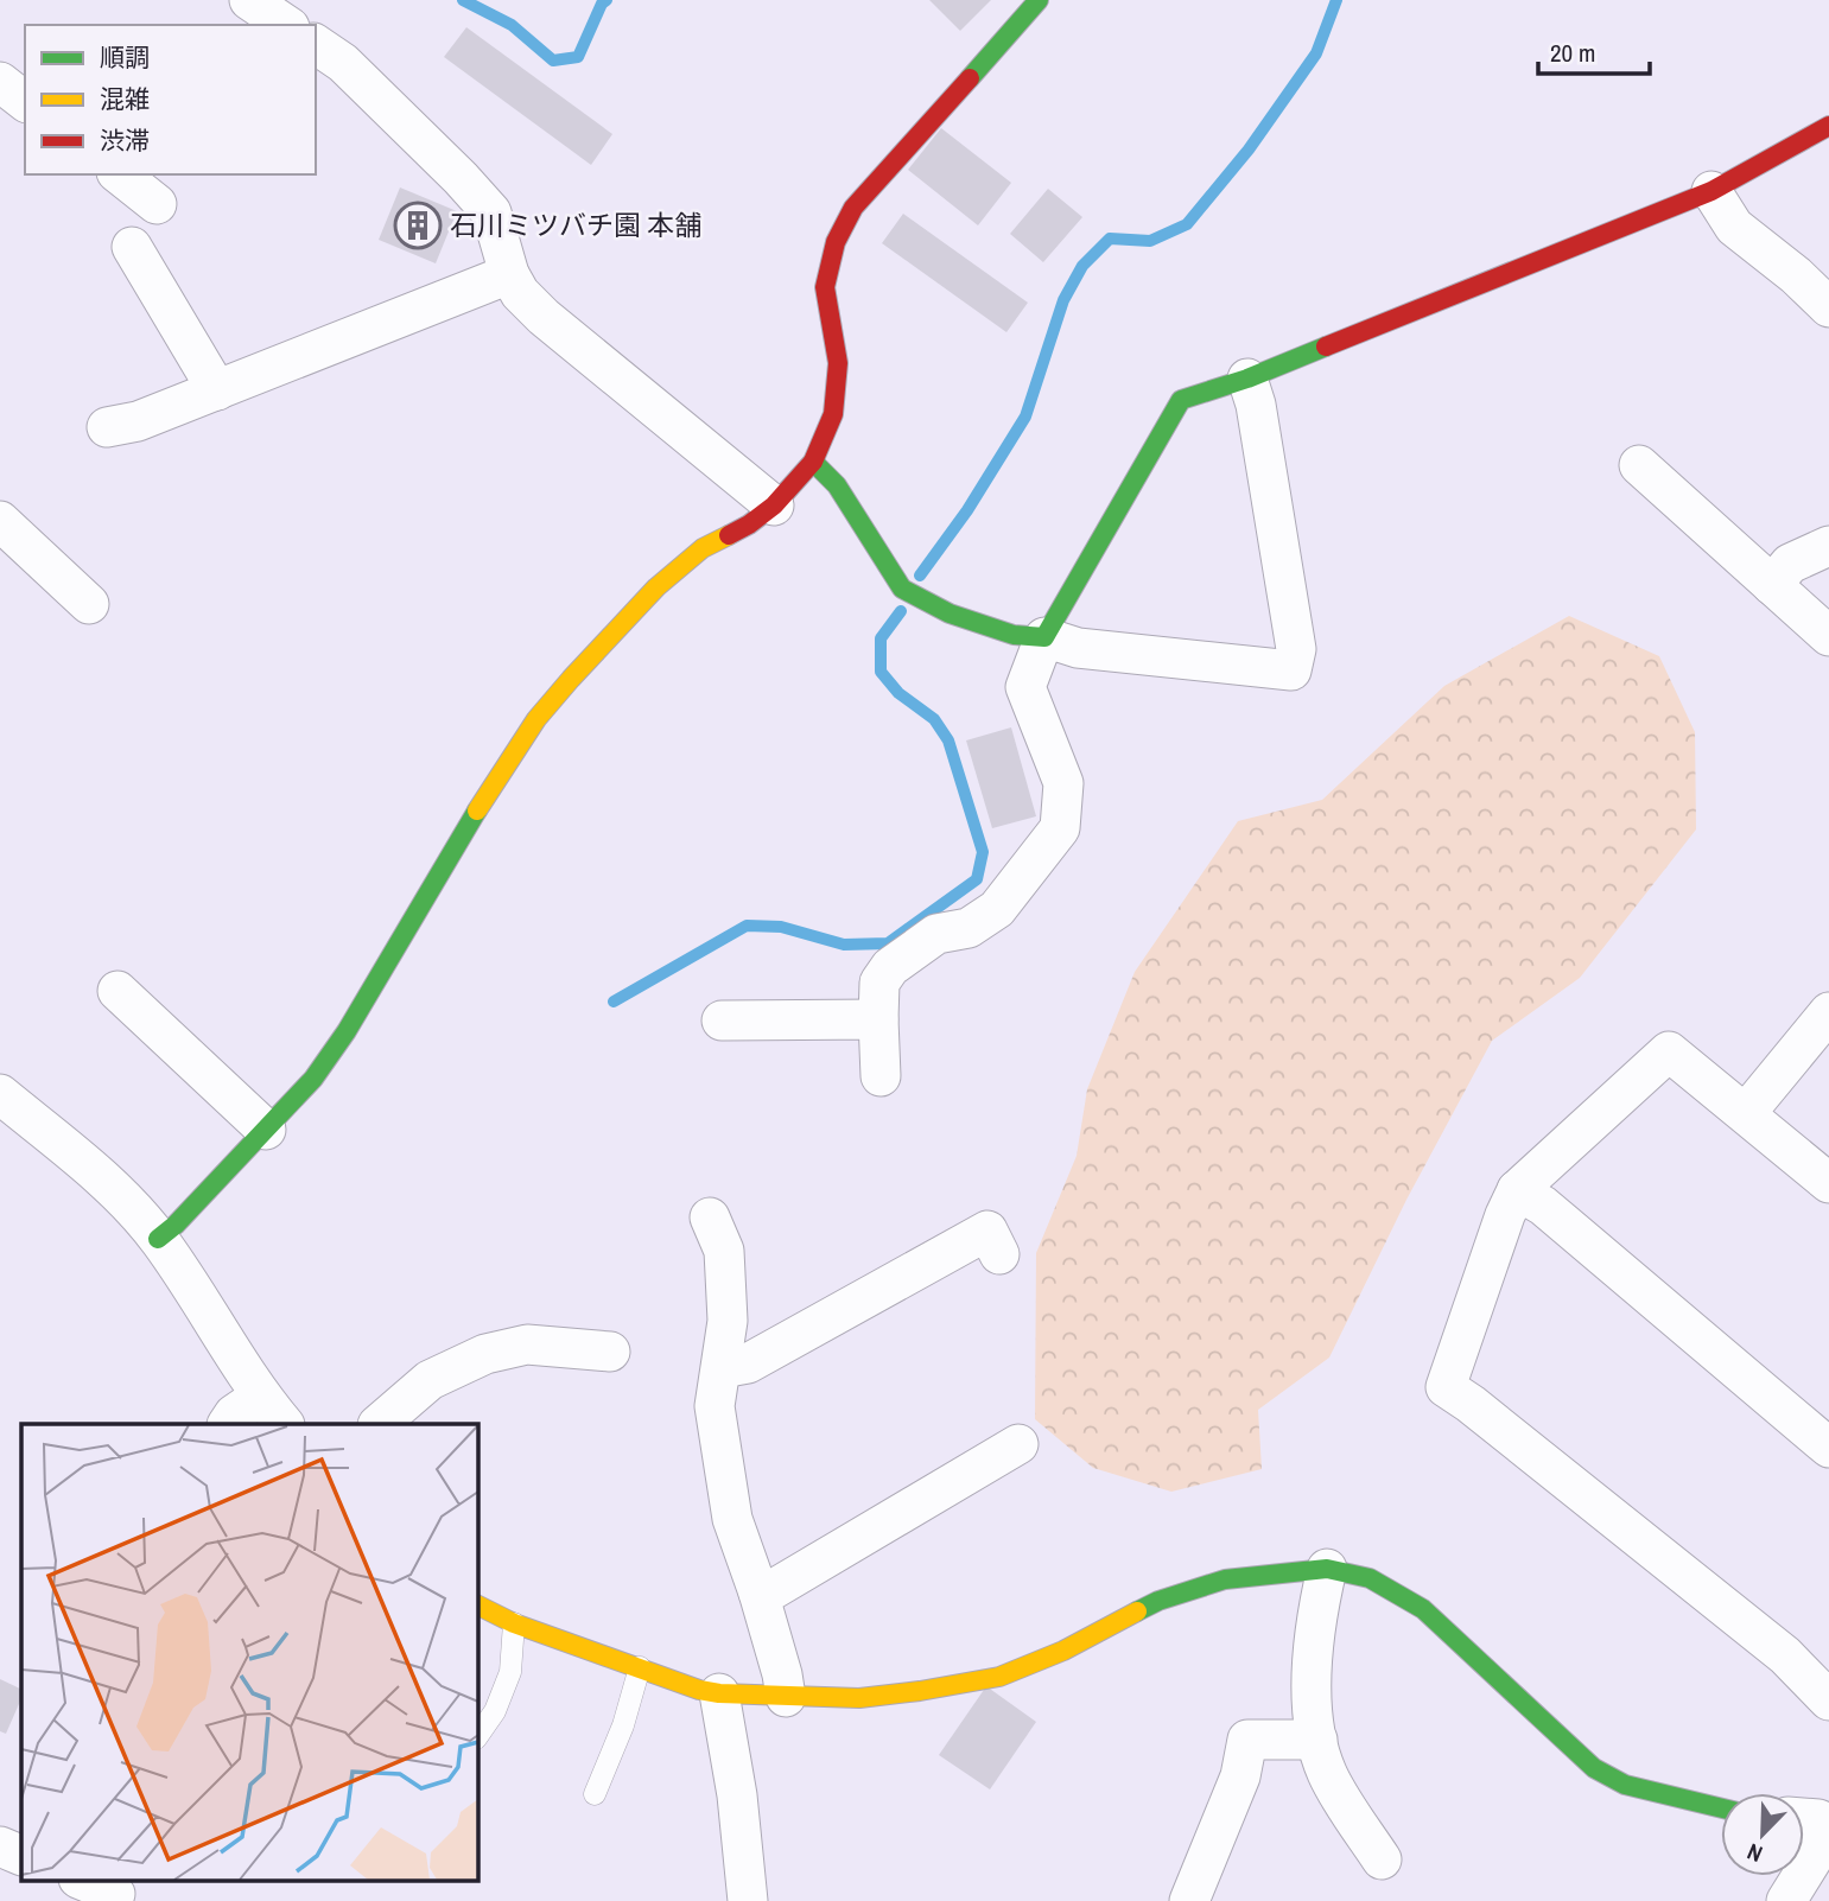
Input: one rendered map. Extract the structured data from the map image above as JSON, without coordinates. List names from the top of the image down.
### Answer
{
  "places": {
    "building": ["石川ミツバチ園 本舗"]
  },
  "legend": ["順調", "混雑", "渋滞"],
  "scale_bar": "20 m",
  "north": "bottom left"
}
